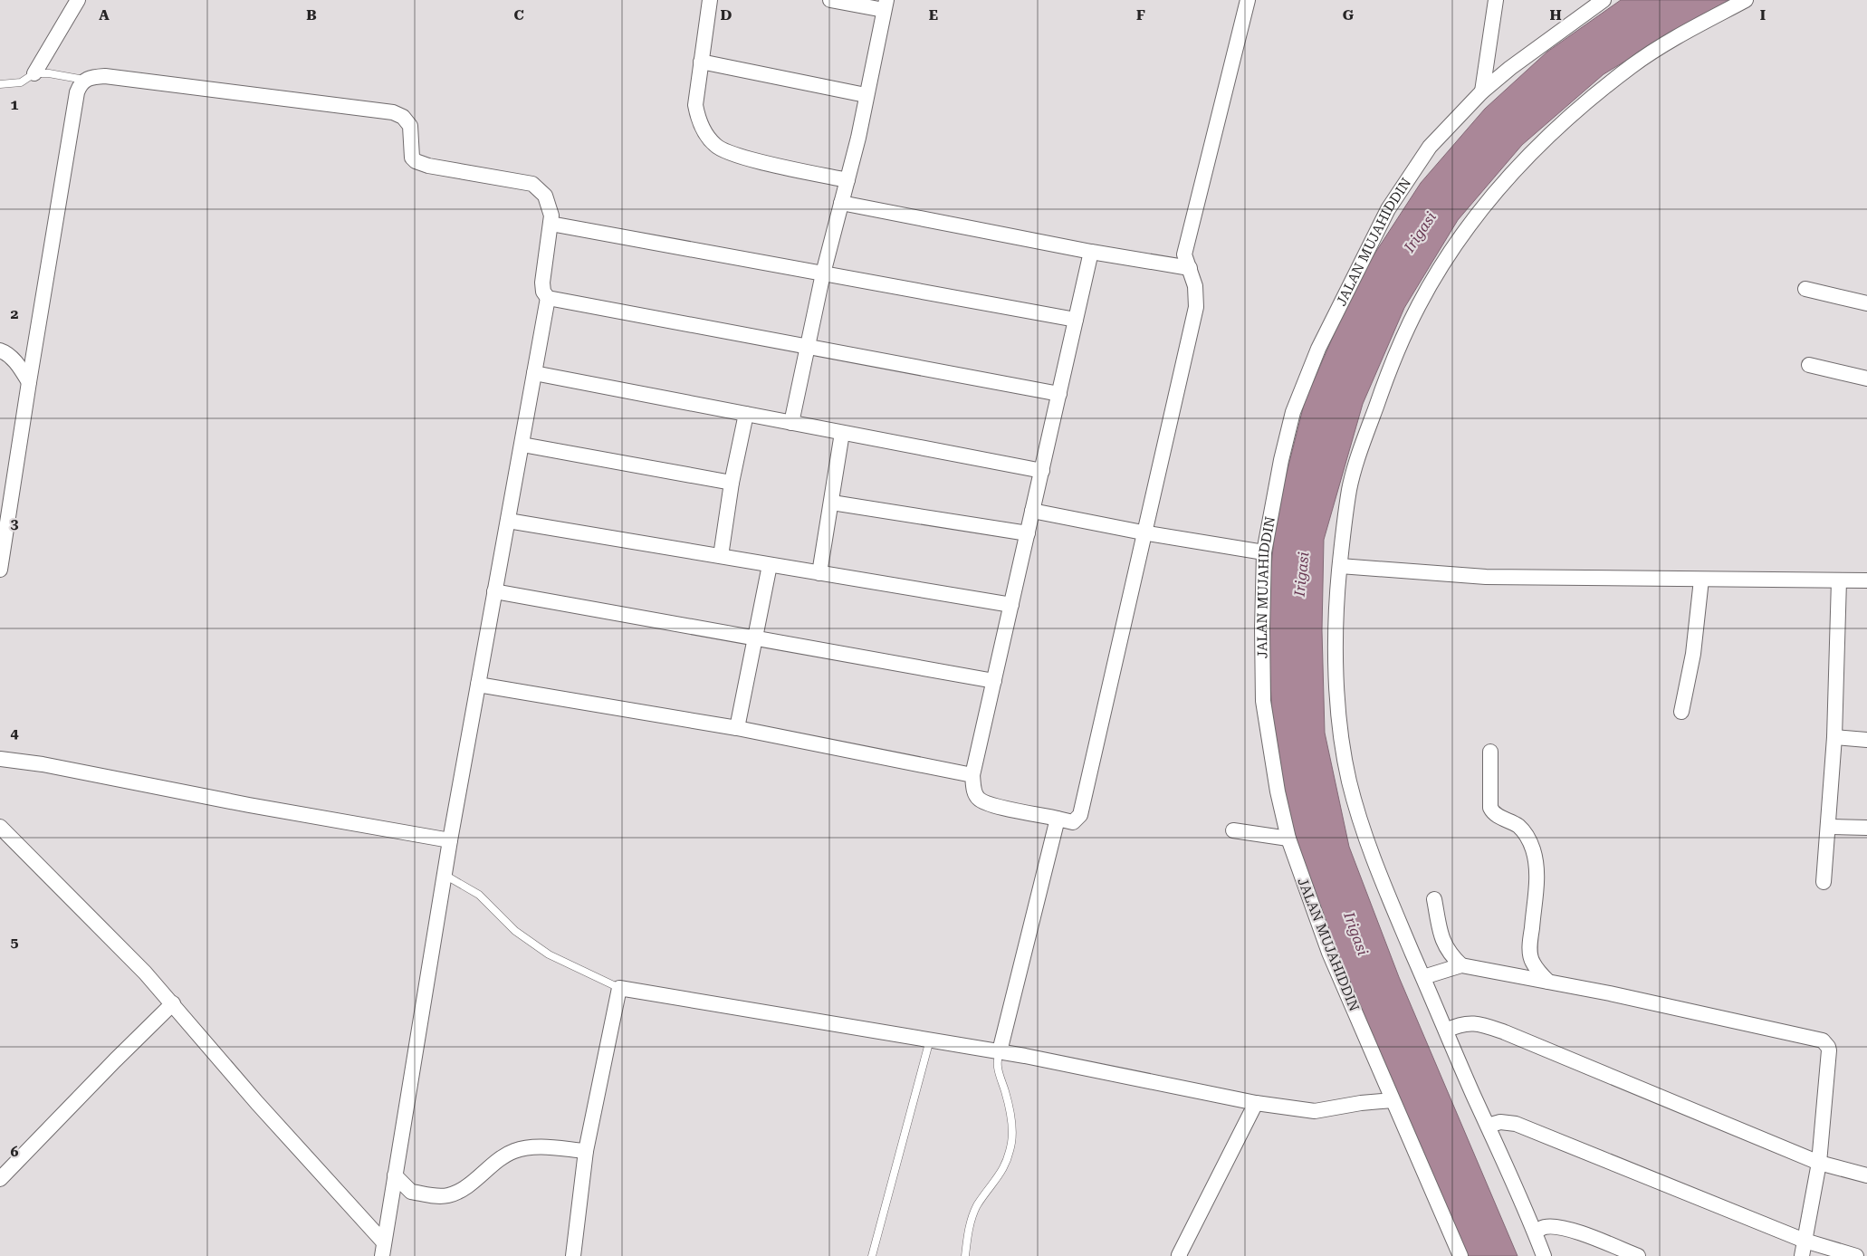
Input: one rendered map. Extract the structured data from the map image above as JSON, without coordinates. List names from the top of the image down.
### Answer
{
  "streets": {
    "street": ["JALAN MUJAHIDDIN"]
  },
  "water": ["Irigasi"],
  "grid": {
    "columns": [
      "A",
      "B",
      "C",
      "D",
      "E",
      "F",
      "G",
      "H",
      "I"
    ],
    "rows": [
      "1",
      "2",
      "3",
      "4",
      "5",
      "6"
    ]
  }
}
